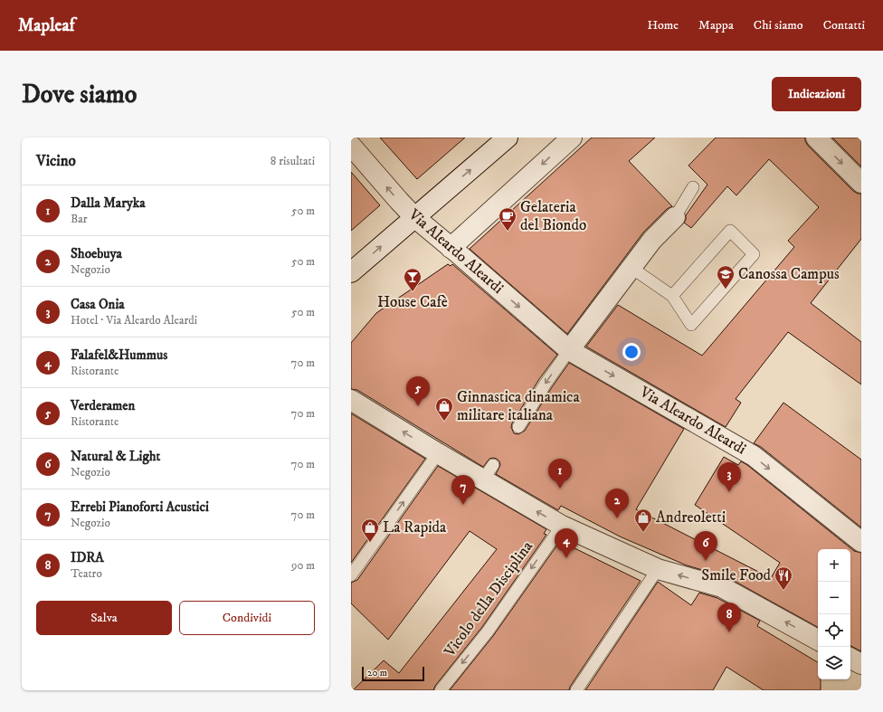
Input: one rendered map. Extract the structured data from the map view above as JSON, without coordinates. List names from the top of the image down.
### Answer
{
  "streets": {
    "street": ["Via Aleardo Aleardi"],
    "lane": ["Vicolo della Disciplina"]
  },
  "places": {
    "cafe": ["Gelateria del Biondo"],
    "school or university": ["Canossa Campus"],
    "bar": ["House Cafè"],
    "shop": ["Ginnastica dinamica militare italiana", "Andreoletti", "La Rapida"],
    "restaurant": ["Smile Food"]
  },
  "scale_bar": "20 m",
  "page": {
    "header": "Mapleaf",
    "nav": [
      "Home",
      "Mappa",
      "Chi siamo",
      "Contatti"
    ],
    "buttons": [
      "Indicazioni",
      ["Salva", "Condividi"]
    ],
    "title": "Dove siamo",
    "heading": ["Vicino", "8 risultati"],
    "list": [
      {
        "mark": "1",
        "name": "Dalla Maryka",
        "note": "Bar",
        "value": "50 m"
      },
      {
        "mark": "2",
        "name": "Shoebuya",
        "note": "Negozio",
        "value": "50 m"
      },
      {
        "mark": "3",
        "name": "Casa Onia",
        "note": "Hotel · Via Aleardo Aleardi",
        "value": "50 m"
      },
      {
        "mark": "4",
        "name": "Falafel&Hummus",
        "note": "Ristorante",
        "value": "70 m"
      },
      {
        "mark": "5",
        "name": "Verderamen",
        "note": "Ristorante",
        "value": "70 m"
      },
      {
        "mark": "6",
        "name": "Natural & Light",
        "note": "Negozio",
        "value": "70 m"
      },
      {
        "mark": "7",
        "name": "Errebi Pianoforti Acustici",
        "note": "Negozio",
        "value": "70 m"
      },
      {
        "mark": "8",
        "name": "IDRA",
        "note": "Teatro",
        "value": "90 m"
      }
    ],
    "pins": [
      "5",
      "1",
      "3",
      "7",
      "2",
      "4",
      "6",
      "8"
    ],
    "map_buttons": ["+", "−"],
    "scale": "20 m"
  }
}
